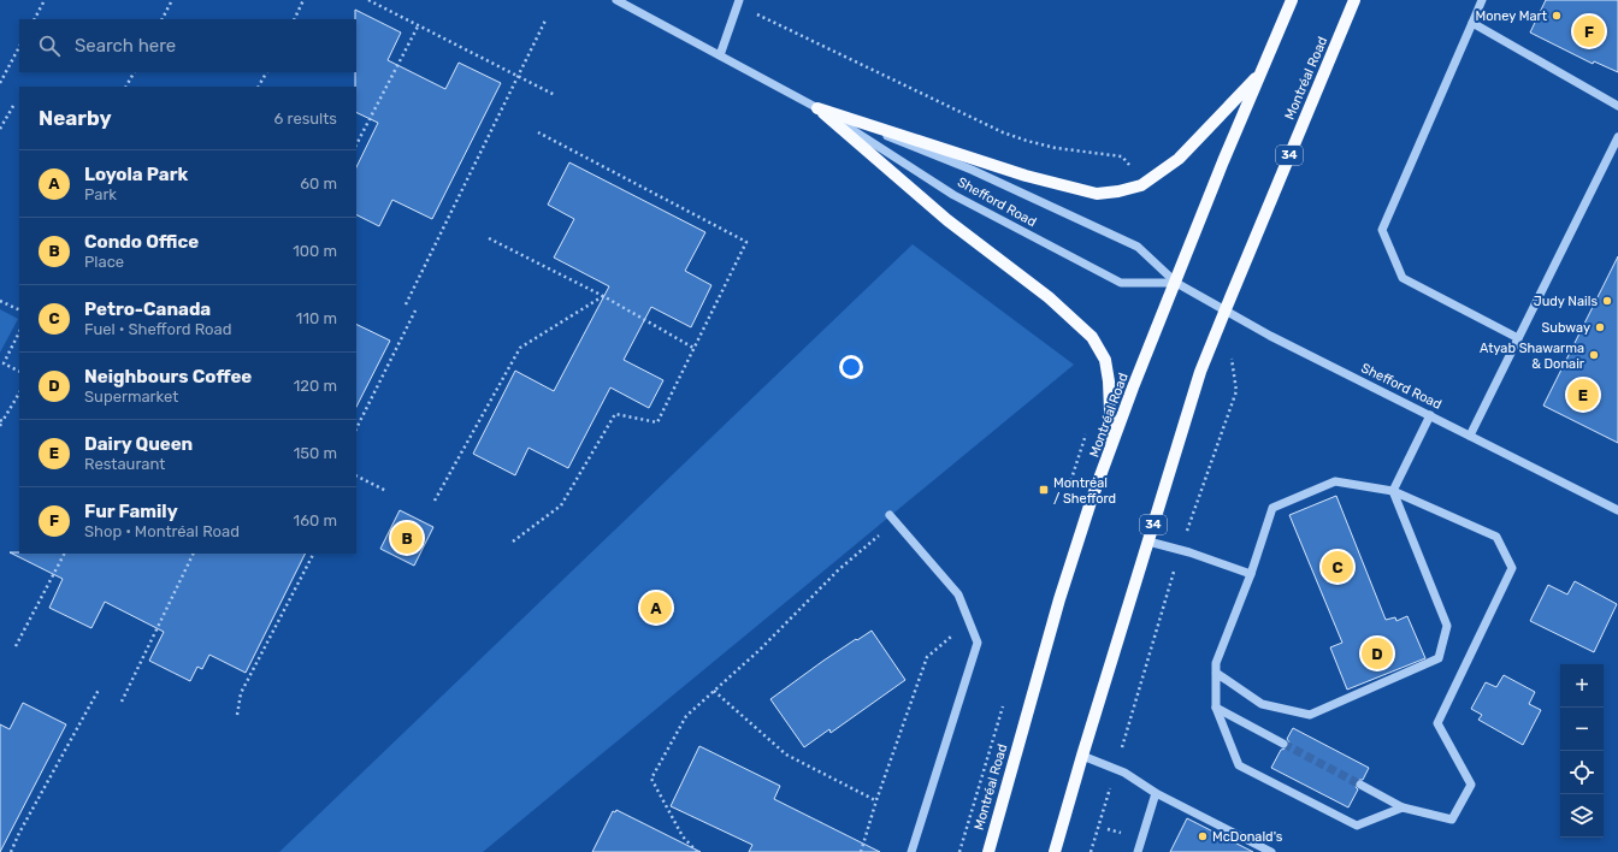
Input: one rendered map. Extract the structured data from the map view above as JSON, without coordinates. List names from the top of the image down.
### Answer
{
  "streets": {
    "main road": ["Montréal Road", "34"],
    "street": ["Shefford Road"]
  },
  "crossings": [
    ["Montréal Road", "Shefford Road"]
  ],
  "places": {
    "other": [
      "Money Mart",
      "Judy Nails",
      "Subway",
      "Atyab Shawarma & Donair",
      "McDonald's"
    ],
    "transit": ["Montréal / Shefford"]
  },
  "page": {
    "pins": [
      "F",
      "E",
      "B",
      "C",
      "A",
      "D"
    ],
    "search": "Search here",
    "heading": ["Nearby", "6 results"],
    "list": [
      {
        "mark": "A",
        "name": "Loyola Park",
        "note": "Park",
        "value": "60 m"
      },
      {
        "mark": "B",
        "name": "Condo Office",
        "note": "Place",
        "value": "100 m"
      },
      {
        "mark": "C",
        "name": "Petro-Canada",
        "note": "Fuel · Shefford Road",
        "value": "110 m"
      },
      {
        "mark": "D",
        "name": "Neighbours Coffee",
        "note": "Supermarket",
        "value": "120 m"
      },
      {
        "mark": "E",
        "name": "Dairy Queen",
        "note": "Restaurant",
        "value": "150 m"
      },
      {
        "mark": "F",
        "name": "Fur Family",
        "note": "Shop · Montréal Road",
        "value": "160 m"
      }
    ],
    "map_buttons": ["+", "−"]
  }
}
